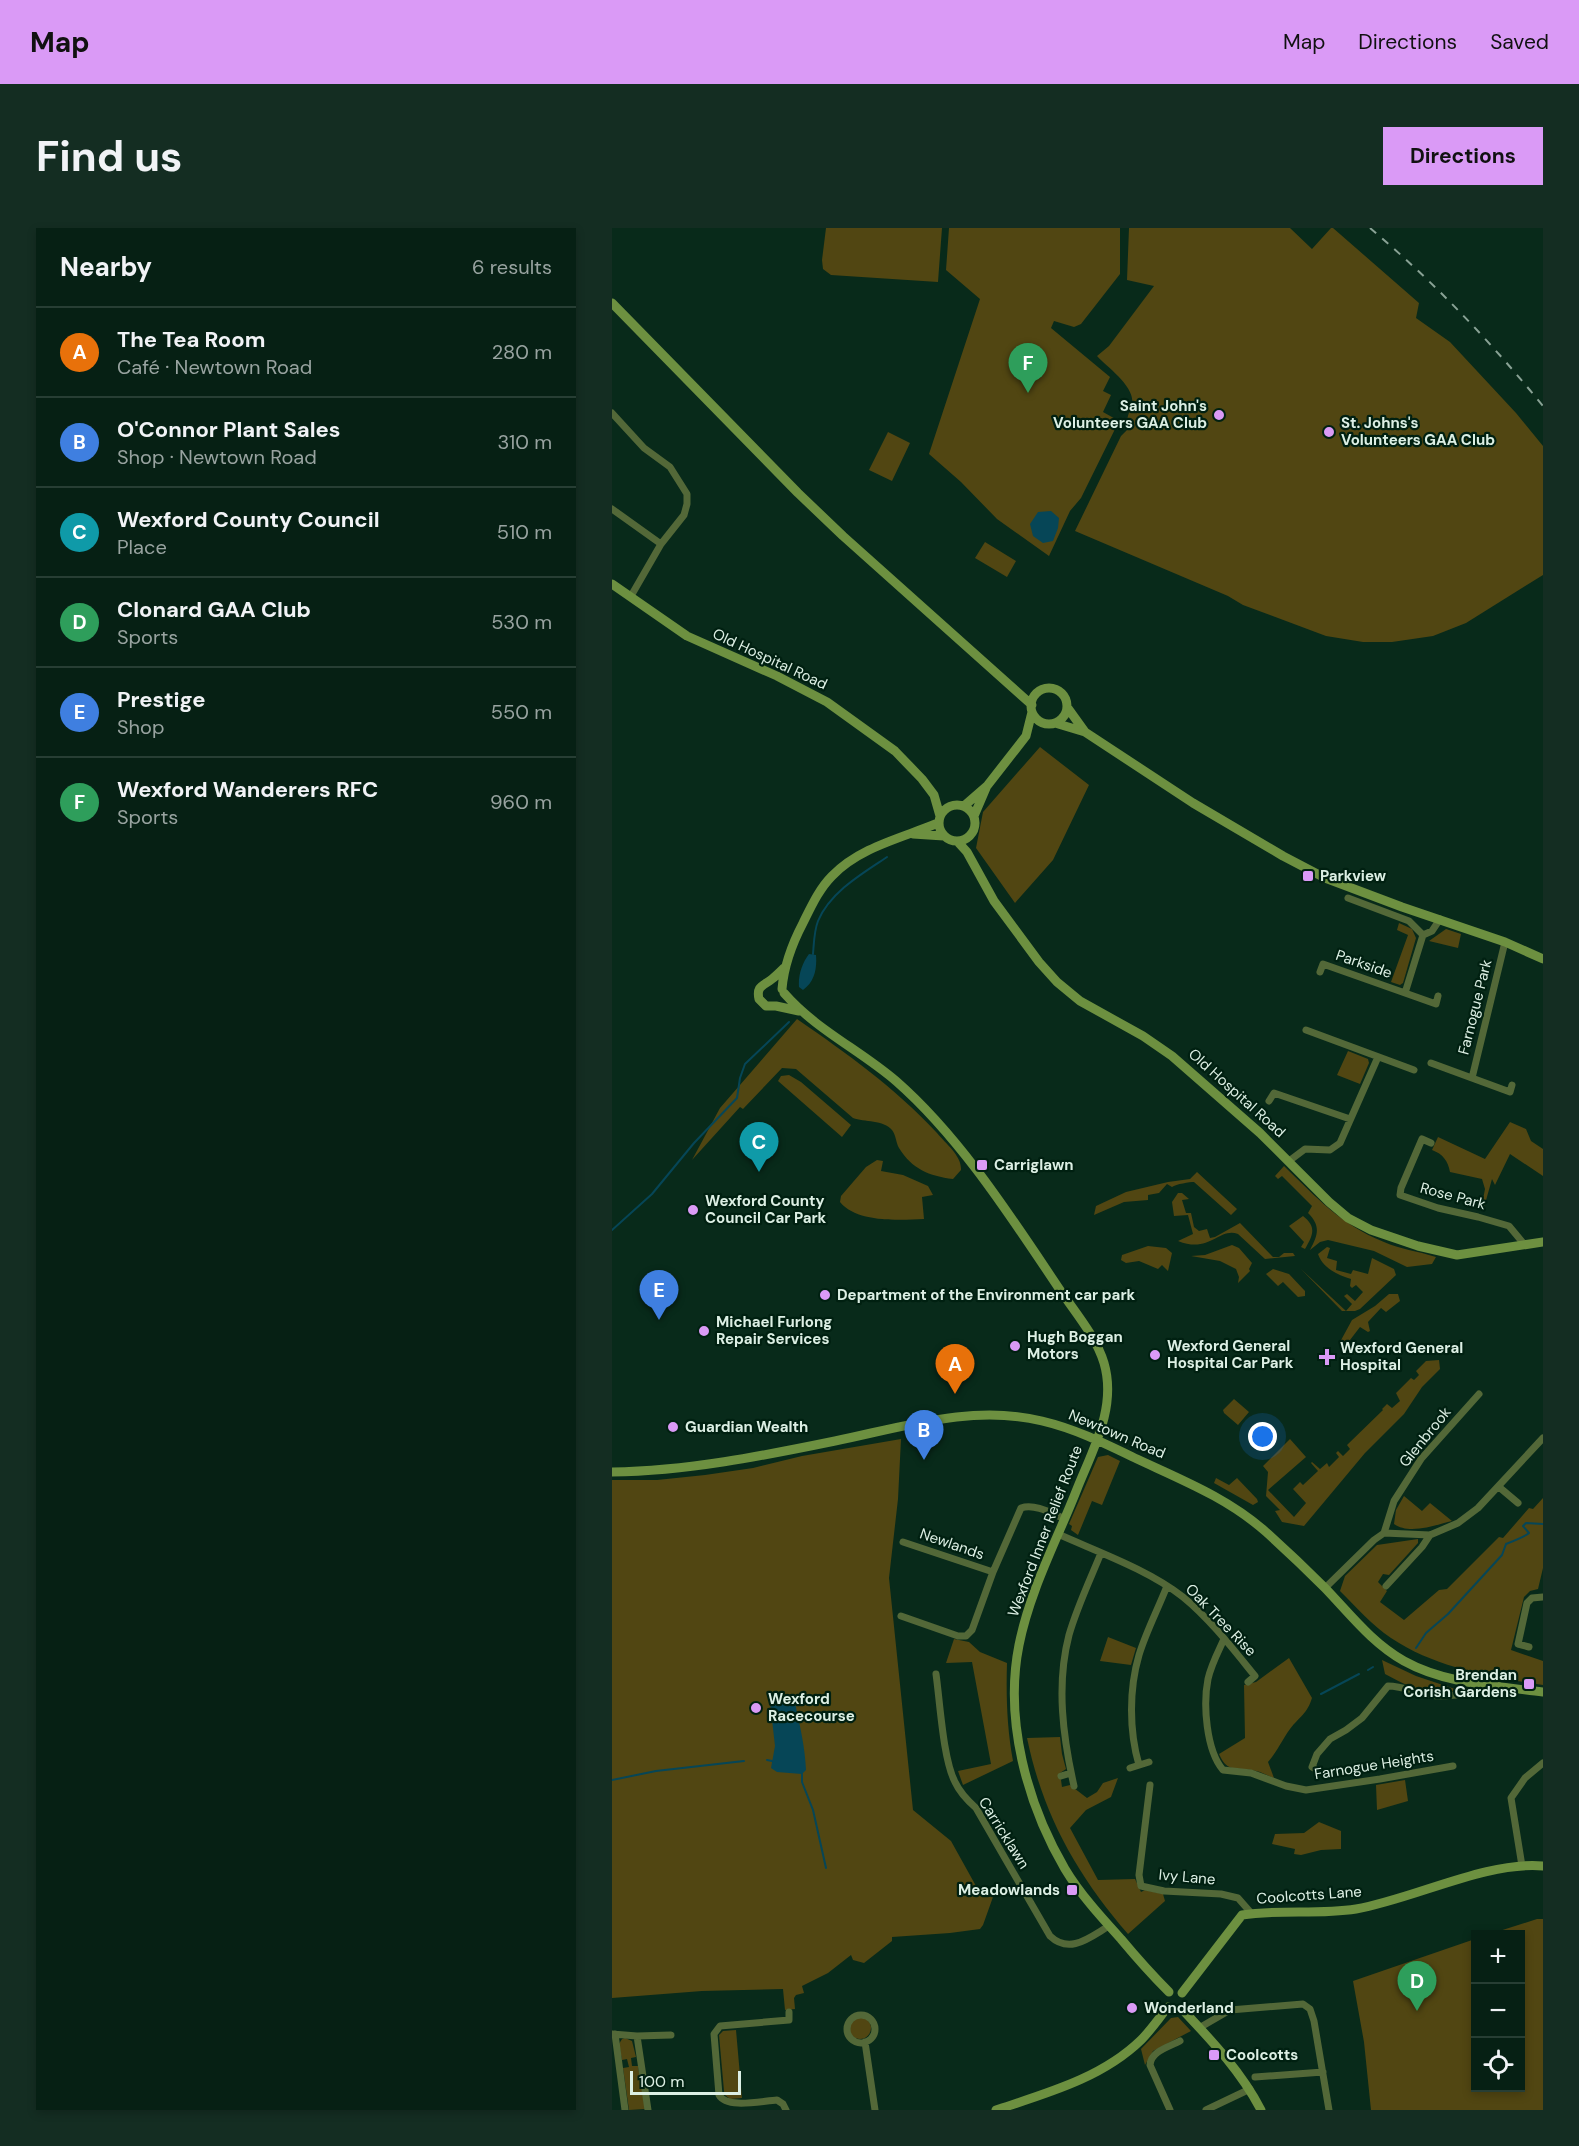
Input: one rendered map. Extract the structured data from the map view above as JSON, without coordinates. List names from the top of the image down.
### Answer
{
  "streets": {
    "street": [
      "Old Hospital Road",
      "Parkside",
      "Farnogue Park",
      "Rose Park",
      "Newtown Road",
      "Glenbrook",
      "Wexford Inner Relief Route",
      "Newlands",
      "Oak Tree Rise",
      "Farnogue Heights",
      "Carricklawn",
      "Ivy Lane",
      "Coolcotts Lane"
    ]
  },
  "crossings": [
    ["Old Hospital Road", "Rose Park"],
    ["Newtown Road", "Glenbrook"],
    ["Newtown Road", "Wexford Inner Relief Route"],
    ["Wexford Inner Relief Route", "Newlands"],
    ["Wexford Inner Relief Route", "Oak Tree Rise"],
    ["Wexford Inner Relief Route", "Carricklawn"],
    ["Wexford Inner Relief Route", "Coolcotts Lane"],
    ["Oak Tree Rise", "Farnogue Heights"],
    ["Ivy Lane", "Coolcotts Lane"]
  ],
  "places": {
    "other": [
      "Saint John's Volunteers GAA Club",
      "St. Johns's Volunteers GAA Club",
      "Wexford County Council Car Park",
      "Department of the Environment car park",
      "Michael Furlong Repair Services",
      "Hugh Boggan Motors",
      "Wexford General Hospital Car Park",
      "Guardian Wealth",
      "Wexford Racecourse",
      "Wonderland"
    ],
    "transit": [
      "Parkview",
      "Carriglawn",
      "Brendan Corish Gardens",
      "Meadowlands",
      "Coolcotts"
    ],
    "health": ["Wexford General Hospital"]
  },
  "scale_bar": "100 m",
  "page": {
    "header": "Map",
    "nav": ["Map", "Directions", "Saved"],
    "buttons": "Directions",
    "title": "Find us",
    "heading": ["Nearby", "6 results"],
    "list": [
      {
        "mark": "A",
        "name": "The Tea Room",
        "note": "Café · Newtown Road",
        "value": "280 m"
      },
      {
        "mark": "B",
        "name": "O'Connor Plant Sales",
        "note": "Shop · Newtown Road",
        "value": "310 m"
      },
      {
        "mark": "C",
        "name": "Wexford County Council",
        "note": "Place",
        "value": "510 m"
      },
      {
        "mark": "D",
        "name": "Clonard GAA Club",
        "note": "Sports",
        "value": "530 m"
      },
      {
        "mark": "E",
        "name": "Prestige",
        "note": "Shop",
        "value": "550 m"
      },
      {
        "mark": "F",
        "name": "Wexford Wanderers RFC",
        "note": "Sports",
        "value": "960 m"
      }
    ],
    "pins": [
      "F",
      "C",
      "E",
      "A",
      "B",
      "D"
    ],
    "map_buttons": ["+", "−"],
    "scale": "100 m"
  }
}
